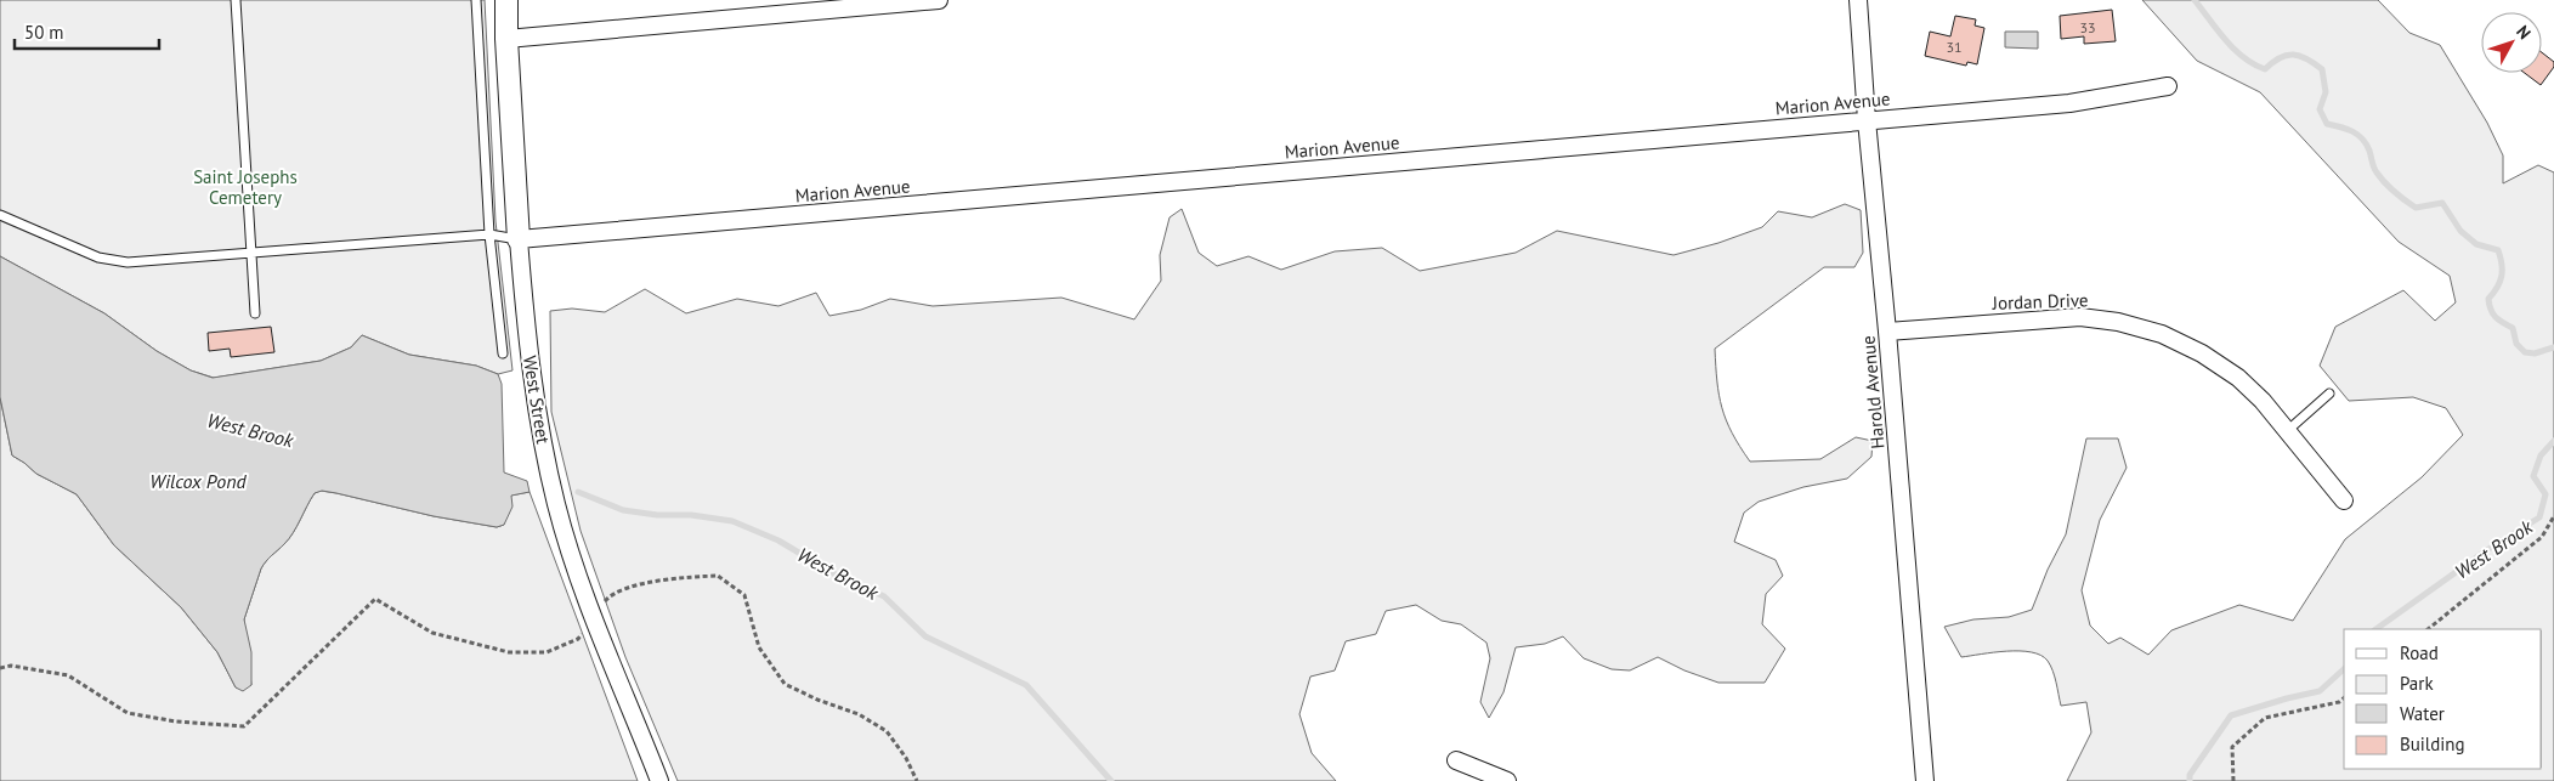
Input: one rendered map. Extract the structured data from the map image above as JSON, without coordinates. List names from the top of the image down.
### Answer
{
  "streets": {
    "street": [
      "Marion Avenue",
      "Jordan Drive",
      "Harold Avenue",
      "West Street"
    ]
  },
  "crossings": [
    ["Marion Avenue", "Harold Avenue"],
    ["Marion Avenue", "West Street"],
    ["Jordan Drive", "Harold Avenue"]
  ],
  "water": ["West Brook", "Wilcox Pond"],
  "parks": ["Saint Josephs Cemetery"],
  "house_numbers": ["33", "31"],
  "legend": [
    "Road",
    "Park",
    "Water",
    "Building"
  ],
  "scale_bar": "50 m",
  "north": "top right"
}
